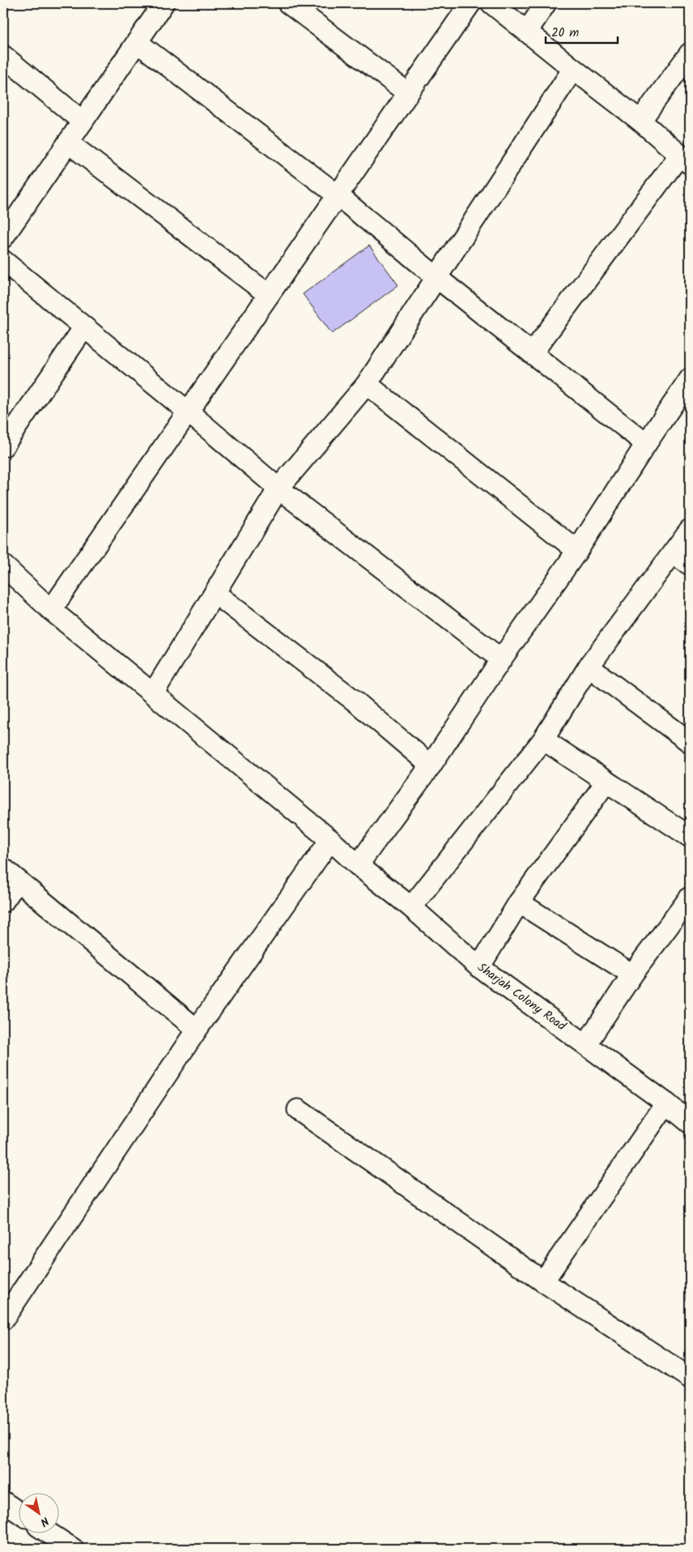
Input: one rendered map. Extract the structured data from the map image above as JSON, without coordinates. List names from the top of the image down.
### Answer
{
  "streets": {
    "street": ["Sharjah Colony Road"]
  },
  "scale_bar": "20 m",
  "north": "bottom right"
}
